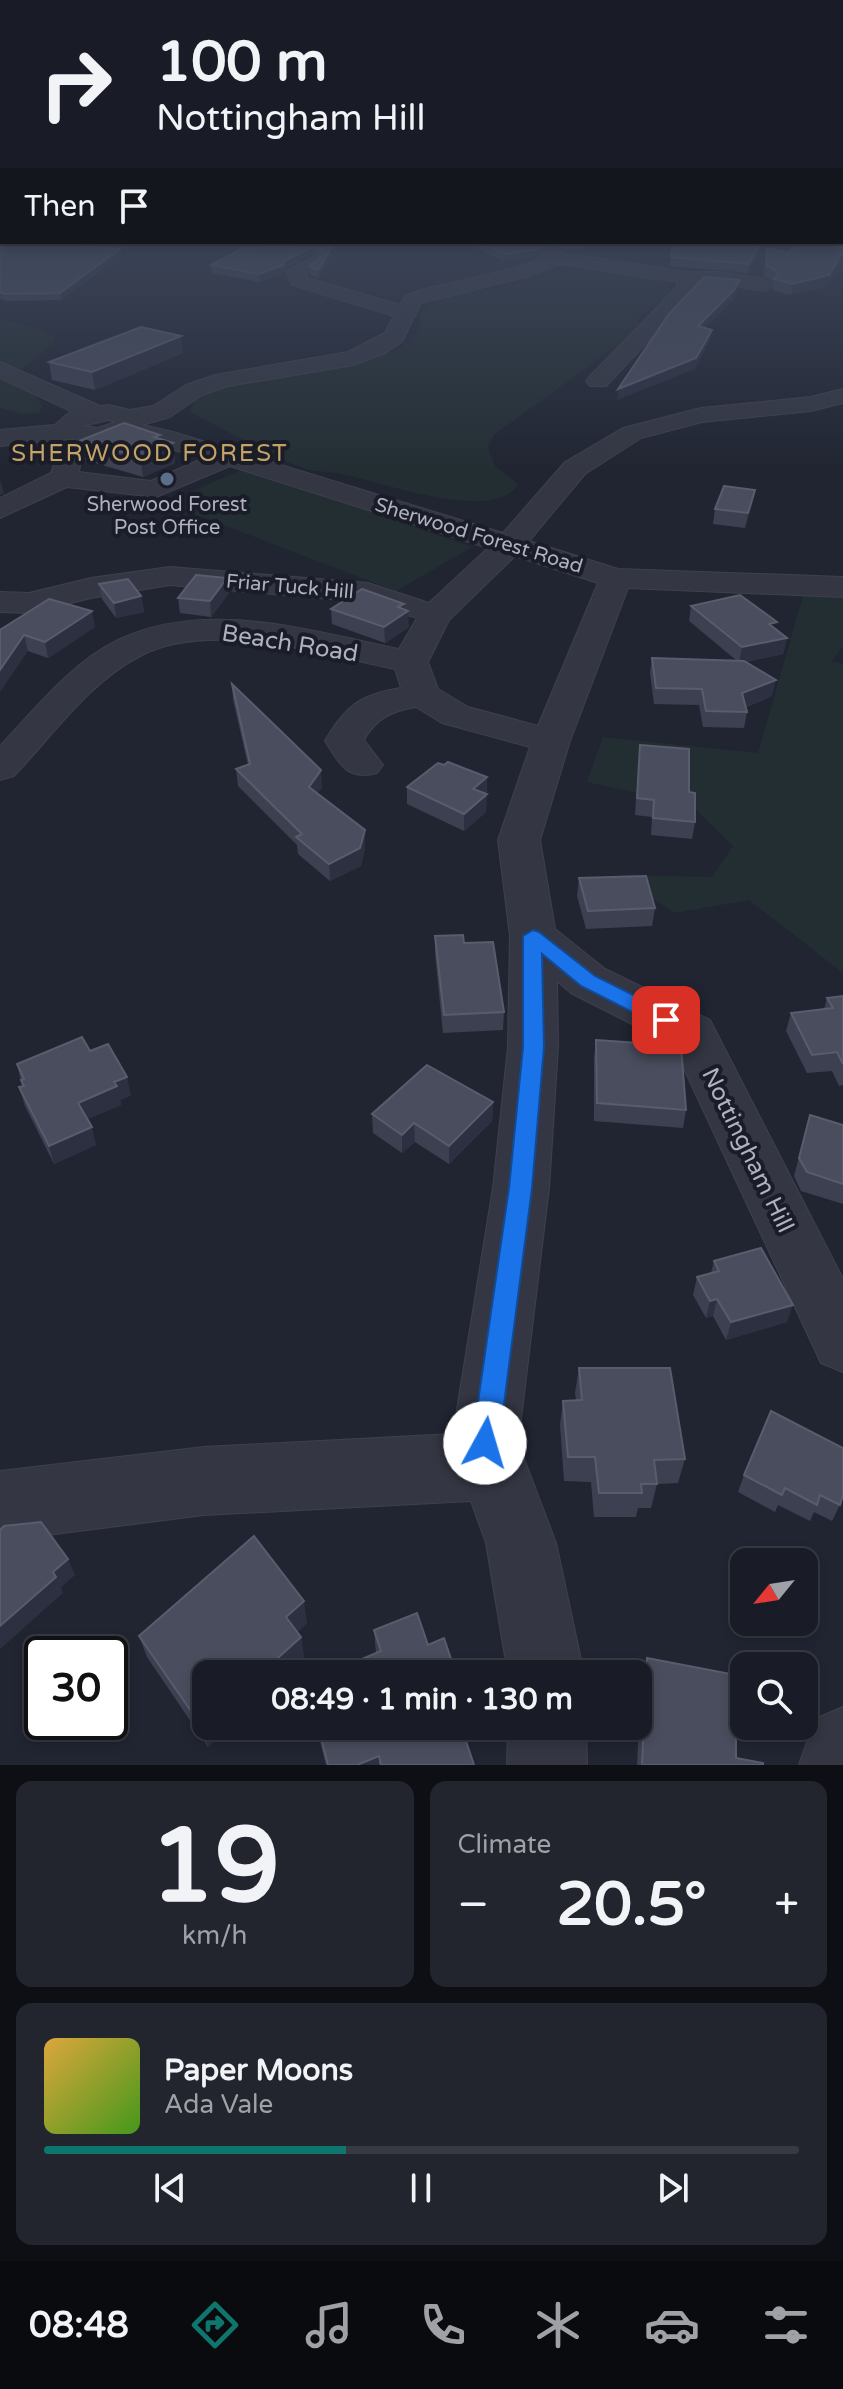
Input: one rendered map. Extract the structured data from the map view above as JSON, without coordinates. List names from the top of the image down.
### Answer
{
  "streets": {
    "street": [
      "Sherwood Forest Road",
      "Friar Tuck Hill",
      "Beach Road",
      "Nottingham Hill"
    ]
  },
  "districts": ["SHERWOOD FOREST"],
  "places": ["Sherwood Forest Post Office"],
  "north": "bottom left",
  "page": {
    "turn": ["100 m", "Nottingham Hill"],
    "then": "Then",
    "limit": "30",
    "trip": "08:49 · 1 min · 130 m",
    "tile": [
      ["19", "km/h"],
      "Climate"
    ],
    "heat": ["−", "20.5°", "+"],
    "song": ["Paper Moons", "Ada Vale"],
    "tabs": "08:48"
  }
}
